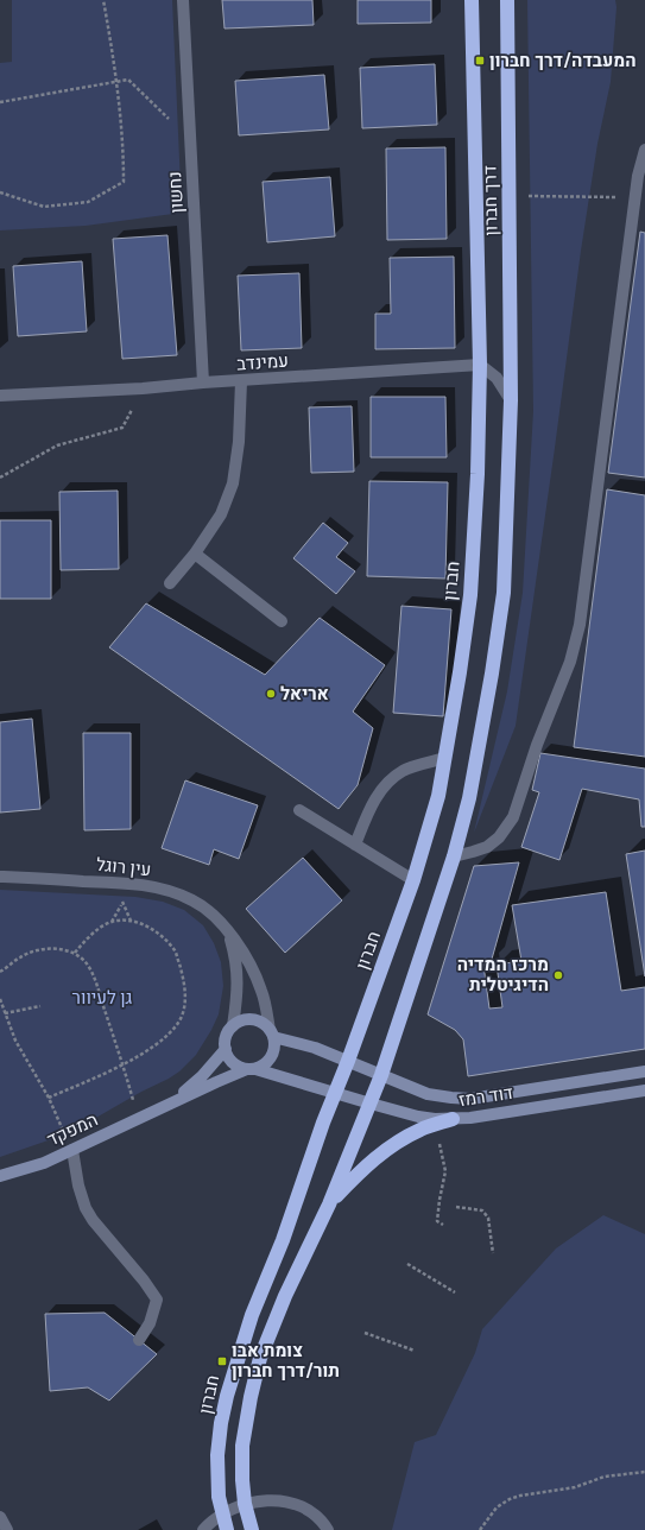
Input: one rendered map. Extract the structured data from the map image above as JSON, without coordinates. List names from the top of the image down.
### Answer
{
  "streets": {
    "highway": ["דרך חברון", "חברון"],
    "street": [
      "נחשון",
      "עמינדב",
      "עין רוגל",
      "דוד רמז",
      "המפקד"
    ]
  },
  "crossings": [
    ["נחשון", "עמינדב"],
    ["דרך חברון", "עמינדב"],
    ["דרך חברון", "חברון"],
    ["עמינדב", "חברון"],
    ["חברון", "דוד רמז"],
    ["עין רוגל", "המפקד"]
  ],
  "parks": ["גן לעיוור"],
  "places": {
    "transit": ["המעבדה/דרך חברון", "צומת אבו תור/דרך חברון"],
    "other": ["אריאל", "מרכז המדיה הדיגיטלית"]
  }
}
